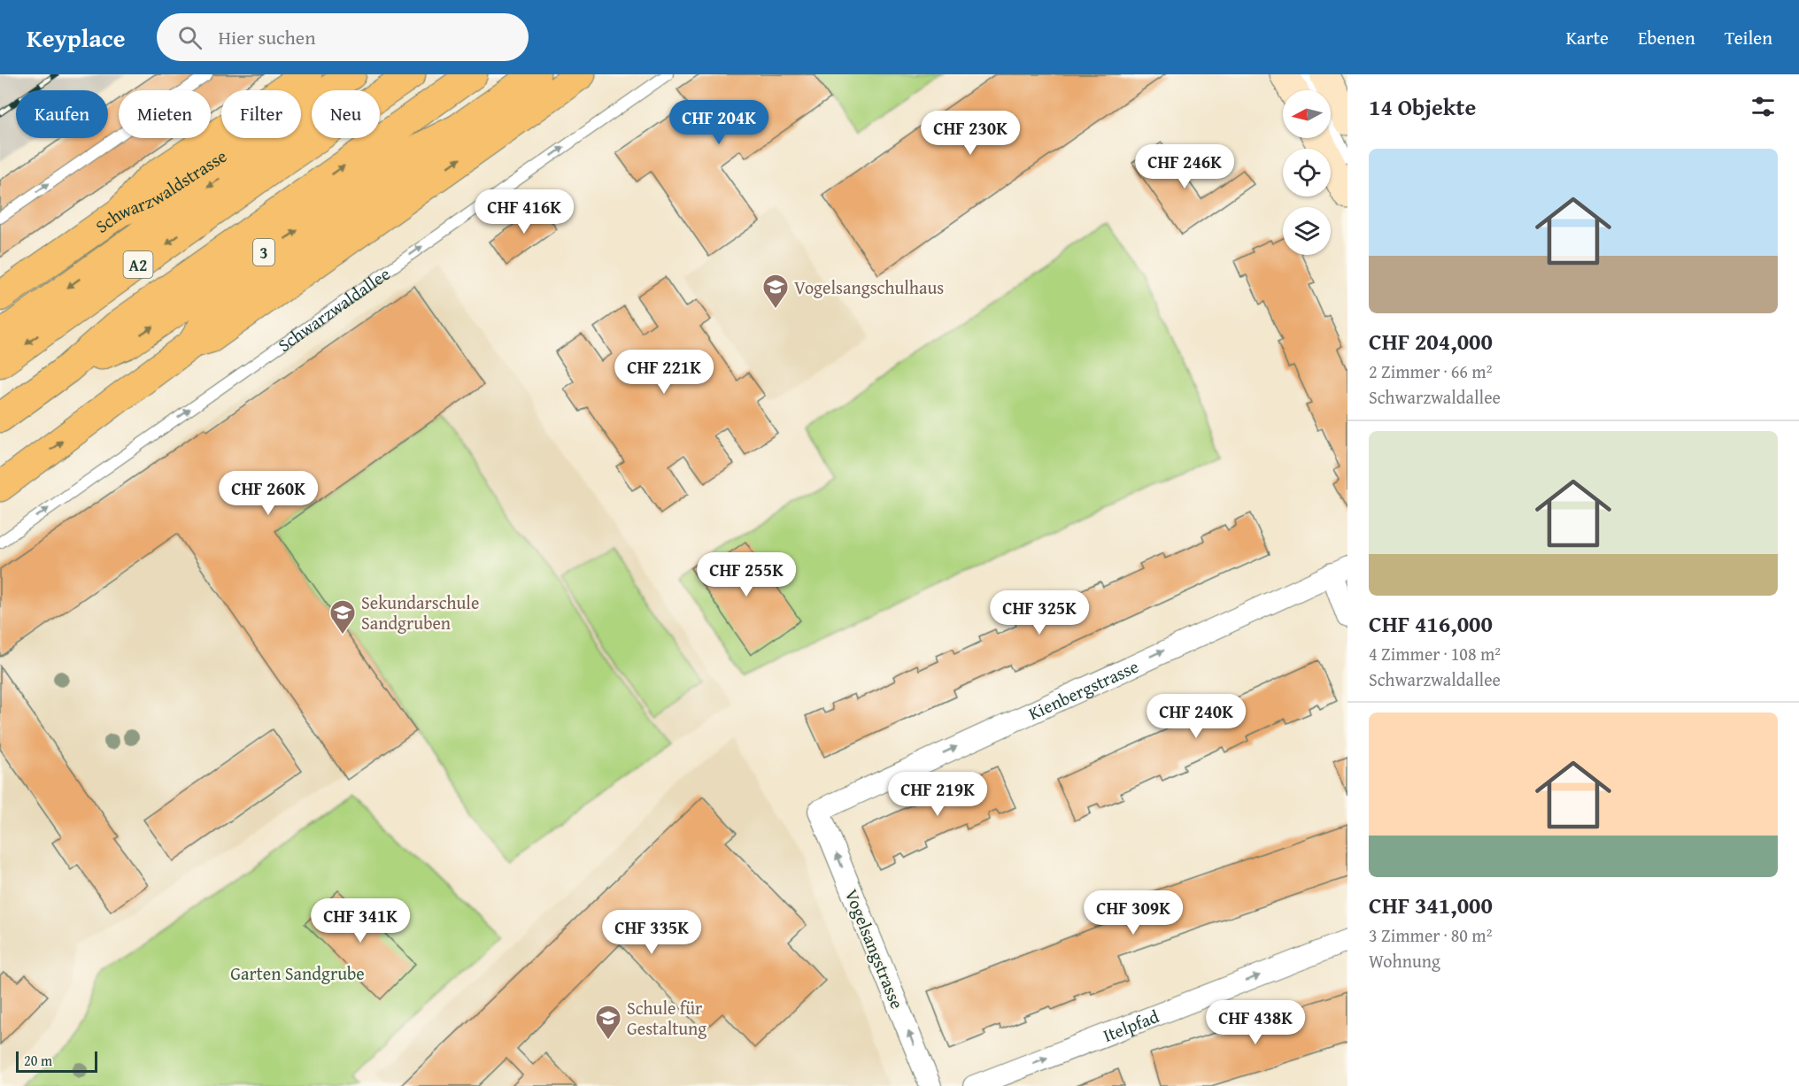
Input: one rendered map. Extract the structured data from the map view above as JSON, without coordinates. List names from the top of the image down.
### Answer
{
  "streets": {
    "main road": ["Schwarzwaldstrasse", "3", "A2"],
    "street": ["Kienbergstrasse", "Vogelsangstrasse", "Itelpfad"],
    "lane": ["Schwarzwaldallee"]
  },
  "crossings": [
    ["3", "A2"],
    ["Kienbergstrasse", "Vogelsangstrasse"]
  ],
  "one_way": [
    "Schwarzwaldallee",
    "Kienbergstrasse",
    "Vogelsangstrasse",
    "Itelpfad"
  ],
  "parks": ["Garten Sandgrube"],
  "places": {
    "school or university": ["Vogelsangschulhaus", "Sekundarschule Sandgruben", "Schule für Gestaltung"]
  },
  "scale_bar": "20 m",
  "north": "left",
  "page": {
    "header": "Keyplace",
    "search": "Hier suchen",
    "nav": ["Karte", "Ebenen", "Teilen"],
    "heading": "14 Objekte",
    "chip": [
      "Kaufen",
      "Mieten",
      "Filter",
      "Neu"
    ],
    "price": [
      "CHF 204K",
      "CHF 230K",
      "CHF 246K",
      "CHF 416K",
      "CHF 221K",
      "CHF 260K",
      "CHF 255K",
      "CHF 325K",
      "CHF 240K",
      "CHF 219K",
      "CHF 309K",
      "CHF 341K",
      "CHF 335K",
      "CHF 438K"
    ],
    "list": [
      {
        "name": "CHF 204,000",
        "note": "2 Zimmer · 66 m² · Schwarzwaldallee"
      },
      {
        "name": "CHF 416,000",
        "note": "4 Zimmer · 108 m² · Schwarzwaldallee"
      },
      {
        "name": "CHF 341,000",
        "note": "3 Zimmer · 80 m² · Wohnung"
      }
    ],
    "scale": "20 m"
  }
}
